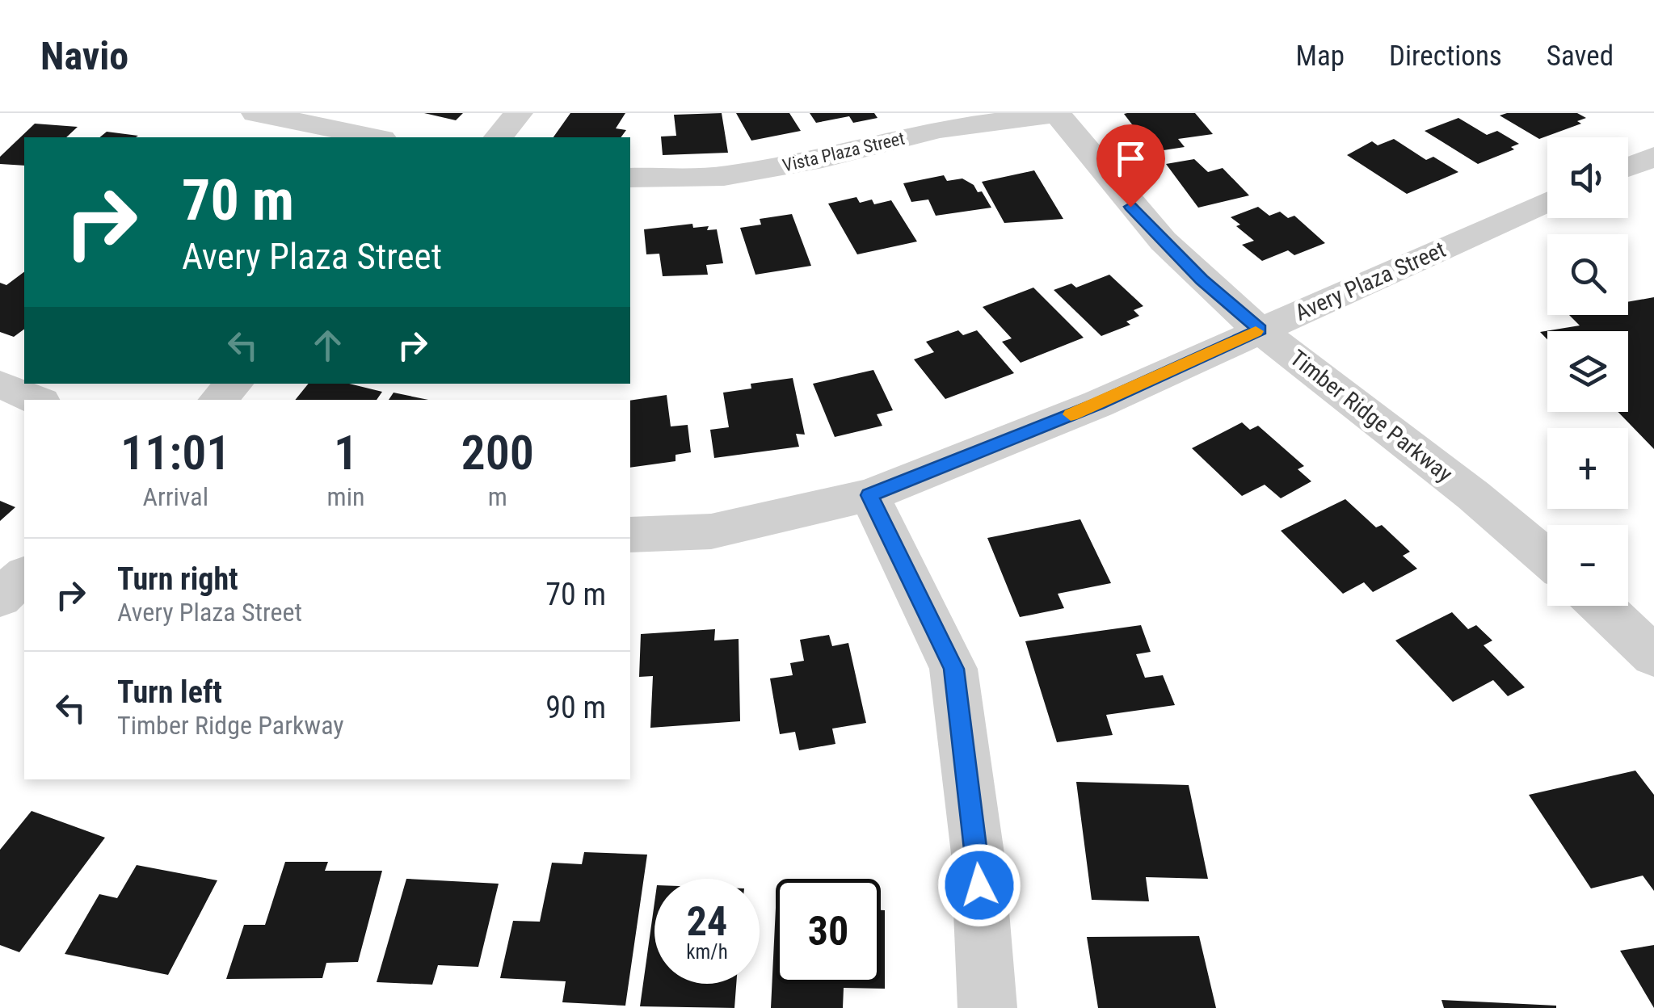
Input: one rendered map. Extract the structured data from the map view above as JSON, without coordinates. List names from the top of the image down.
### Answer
{
  "streets": {
    "street": ["Vista Plaza Street", "Avery Plaza Street", "Timber Ridge Parkway"]
  },
  "crossings": [
    ["Vista Plaza Street", "Timber Ridge Parkway"],
    ["Avery Plaza Street", "Timber Ridge Parkway"]
  ],
  "page": {
    "header": "Navio",
    "nav": ["Map", "Directions", "Saved"],
    "map_buttons": ["+", "−"],
    "turn": ["70 m", "Avery Plaza Street"],
    "eta": [
      "11:01",
      "Arrival",
      "1",
      "min",
      "200",
      "m"
    ],
    "list": [
      {
        "name": "Turn right",
        "note": "Avery Plaza Street",
        "value": "70 m"
      },
      {
        "name": "Turn left",
        "note": "Timber Ridge Parkway",
        "value": "90 m"
      }
    ],
    "speed": "24 km/h",
    "limit": "30"
  }
}
